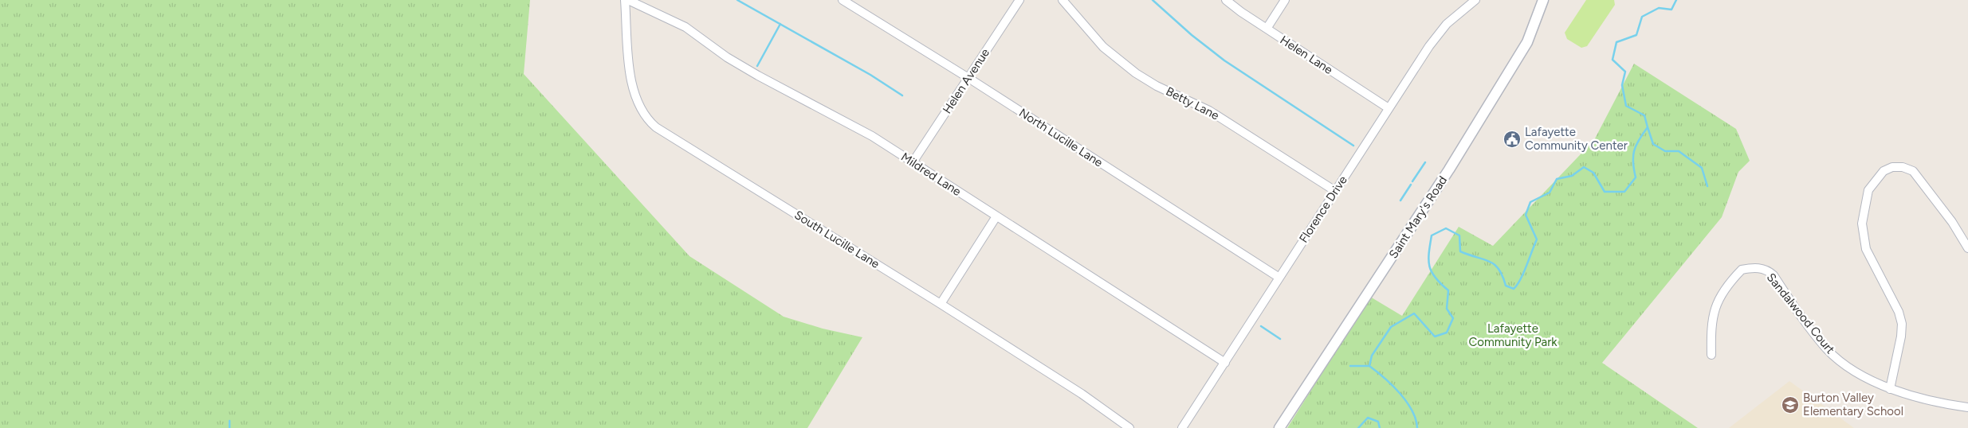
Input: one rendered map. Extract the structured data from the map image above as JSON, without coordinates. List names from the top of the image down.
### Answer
{
  "streets": {
    "street": [
      "Helen Lane",
      "Helen Avenue",
      "Betty Lane",
      "North Lucille Lane",
      "Mildred Lane",
      "Florence Drive",
      "Saint Mary's Road",
      "South Lucille Lane",
      "Sandalwood Court"
    ]
  },
  "crossings": [
    ["Helen Lane", "Florence Drive"],
    ["Helen Avenue", "North Lucille Lane"],
    ["Helen Avenue", "Mildred Lane"],
    ["Betty Lane", "Florence Drive"],
    ["North Lucille Lane", "Florence Drive"],
    ["Mildred Lane", "Florence Drive"],
    ["Mildred Lane", "South Lucille Lane"]
  ],
  "parks": ["Lafayette Community Park"],
  "places": {
    "public building": ["Lafayette Community Center"],
    "school or university": ["Burton Valley Elementary School"]
  }
}
